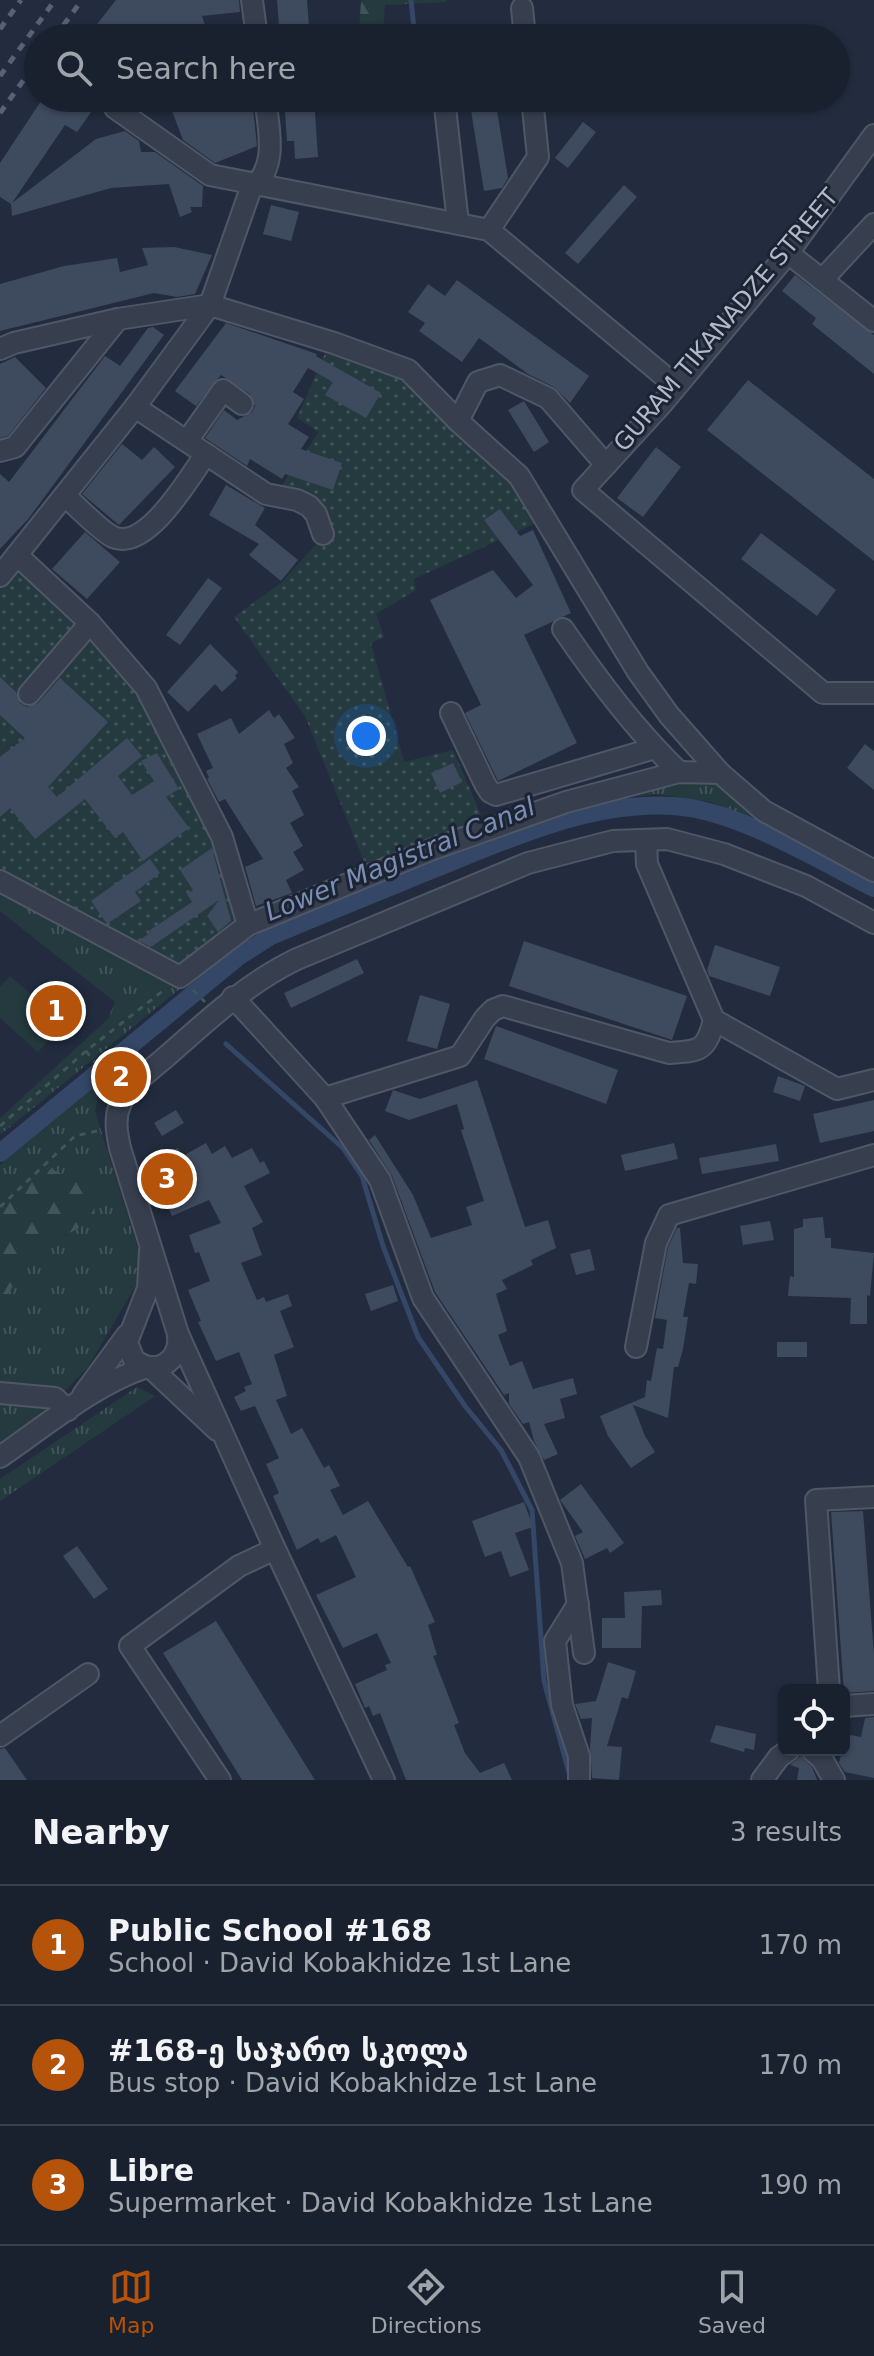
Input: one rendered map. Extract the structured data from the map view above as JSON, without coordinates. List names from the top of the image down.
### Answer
{
  "streets": {
    "street": ["GURAM TIKANADZE STREET"]
  },
  "water": ["Lower Magistral Canal"],
  "page": {
    "search": "Search here",
    "pins": ["1", "2", "3"],
    "heading": ["Nearby", "3 results"],
    "list": [
      {
        "mark": "1",
        "name": "Public School #168",
        "note": "School · David Kobakhidze 1st Lane",
        "value": "170 m"
      },
      {
        "mark": "2",
        "name": "#168-ე საჯარო სკოლა",
        "note": "Bus stop · David Kobakhidze 1st Lane",
        "value": "170 m"
      },
      {
        "mark": "3",
        "name": "Libre",
        "note": "Supermarket · David Kobakhidze 1st Lane",
        "value": "190 m"
      }
    ],
    "nav": ["Map", "Directions", "Saved"]
  }
}
